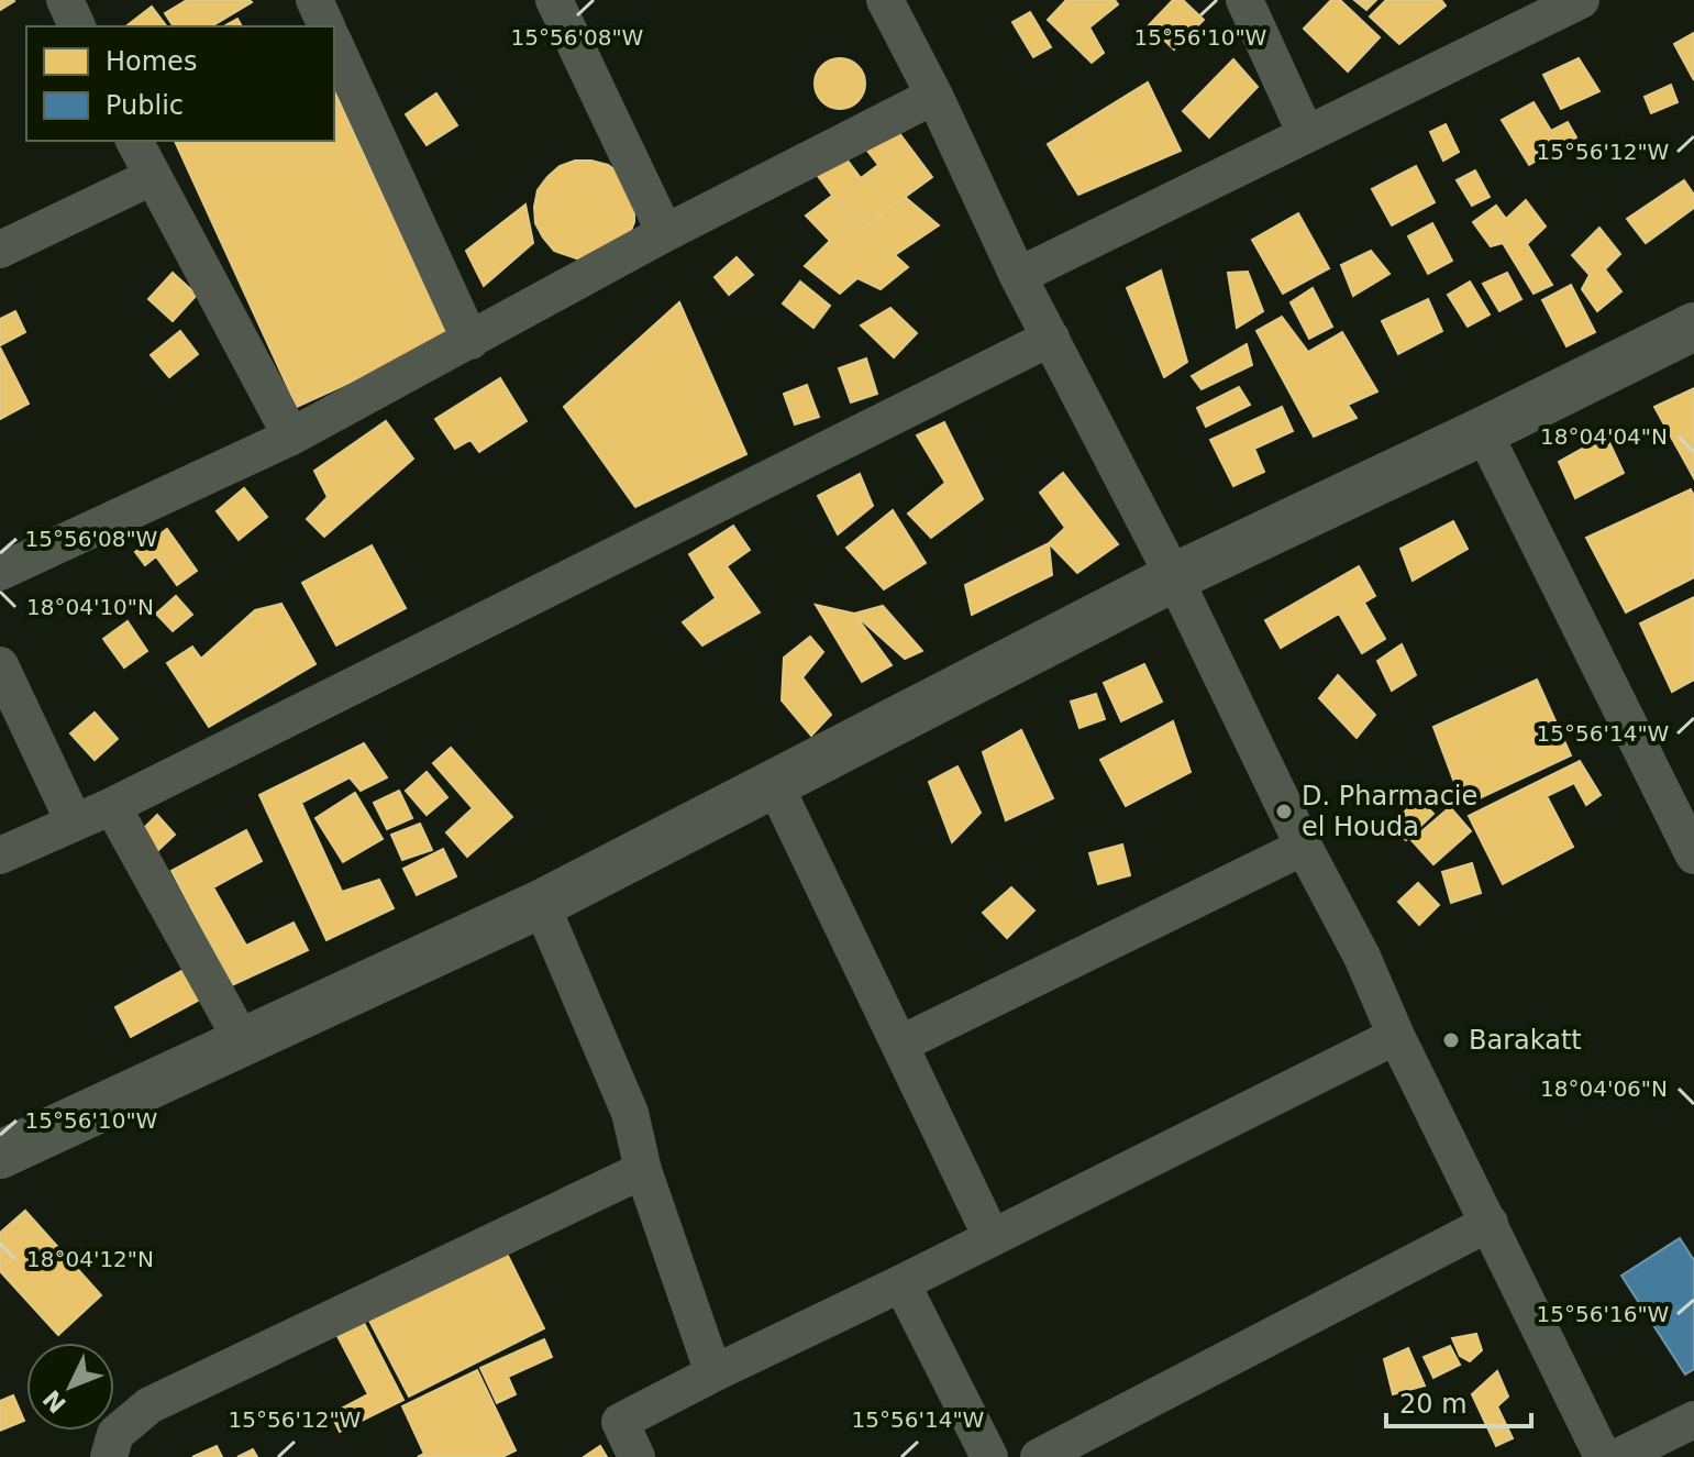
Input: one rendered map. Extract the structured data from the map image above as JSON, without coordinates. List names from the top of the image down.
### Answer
{
  "places": ["D. Pharmacie el Houda", "Barakatt"],
  "legend": ["Homes", "Public"],
  "scale_bar": "20 m",
  "north": "bottom left",
  "coordinates": [
    "15°56'08\"W",
    "15°56'10\"W",
    "15°56'12\"W",
    "18°04'04\"N",
    "18°04'10\"N",
    "15°56'14\"W",
    "18°04'06\"N",
    "18°04'12\"N",
    "15°56'16\"W"
  ]
}
